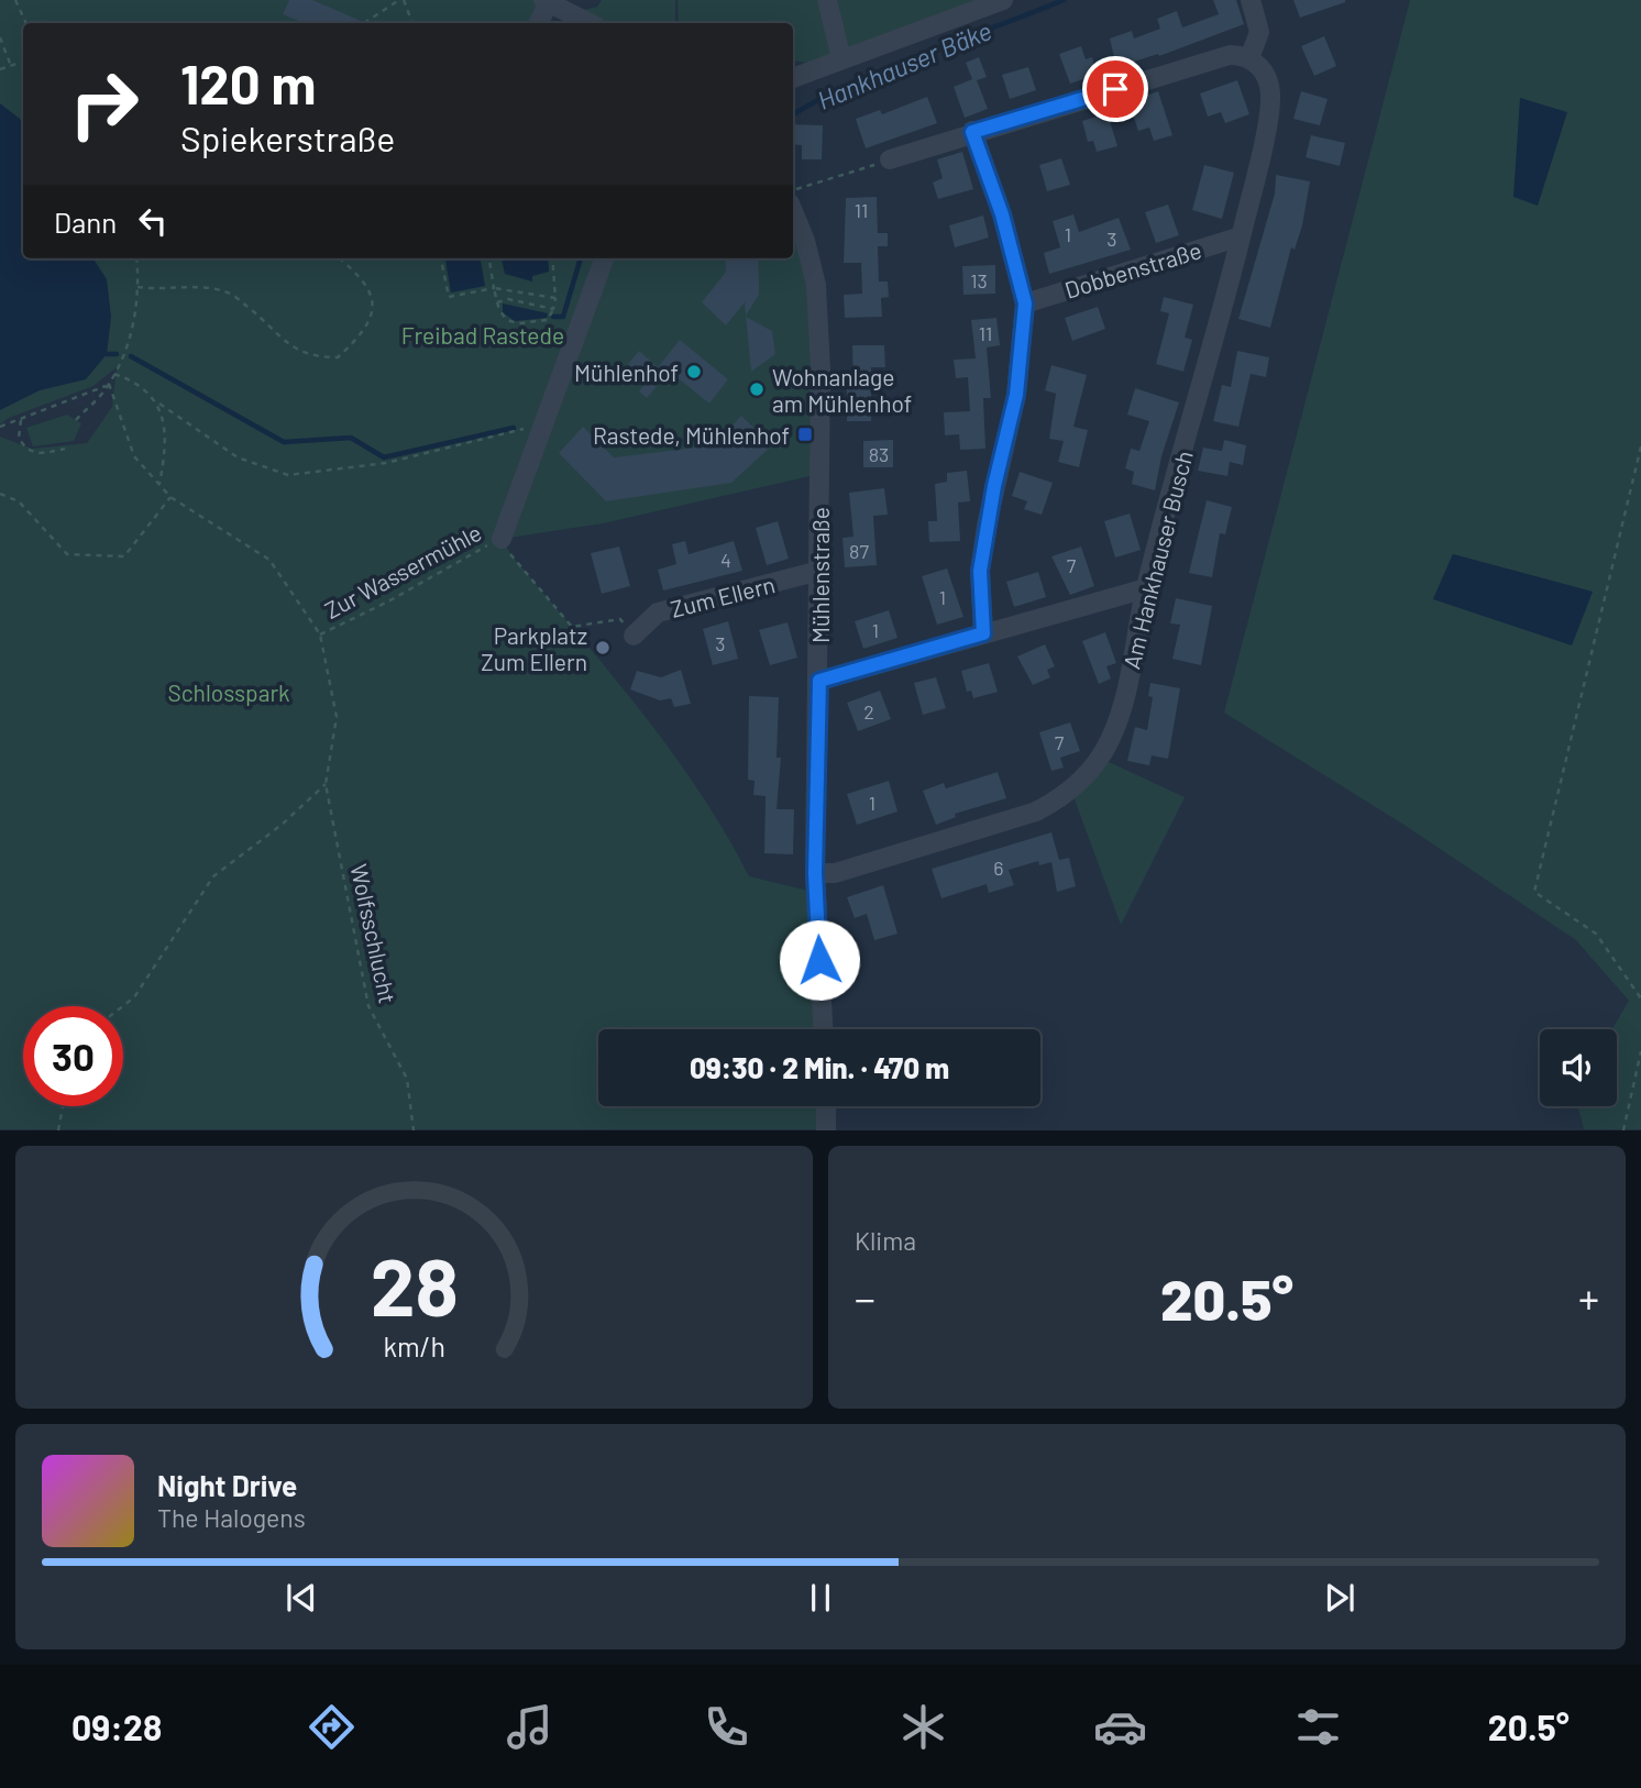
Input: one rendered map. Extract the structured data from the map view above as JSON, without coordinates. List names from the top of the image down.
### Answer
{
  "streets": {
    "street": [
      "Dobbenstraße",
      "Am Hankhauser Busch",
      "Mühlenstraße",
      "Zum Ellern"
    ],
    "path": ["Zur Wassermühle", "Wolfsschlucht"]
  },
  "crossings": [
    ["Dobbenstraße", "Am Hankhauser Busch"],
    ["Am Hankhauser Busch", "Mühlenstraße"],
    ["Mühlenstraße", "Zum Ellern"]
  ],
  "water": ["Hankhauser Bäke"],
  "parks": ["Freibad Rastede", "Schlosspark"],
  "places": {
    "other": ["Mühlenhof", "Wohnanlage am Mühlenhof", "Parkplatz Zum Ellern"],
    "transit": ["Rastede, Mühlenhof"]
  },
  "house_numbers": [
    "11",
    "1",
    "3",
    "13",
    "11",
    "83",
    "87",
    "4",
    "7",
    "1",
    "1",
    "3",
    "2",
    "7",
    "1",
    "6"
  ],
  "page": {
    "turn": ["120 m", "Spiekerstraße"],
    "then": "Dann",
    "limit": "30",
    "trip": "09:30 · 2 Min. · 470 m",
    "tile": "Klima",
    "heat": ["−", "20.5°", "+"],
    "song": ["Night Drive", "The Halogens"],
    "tabs": ["09:28", "20.5°"],
    "gauge": ["28", "km/h"]
  }
}
